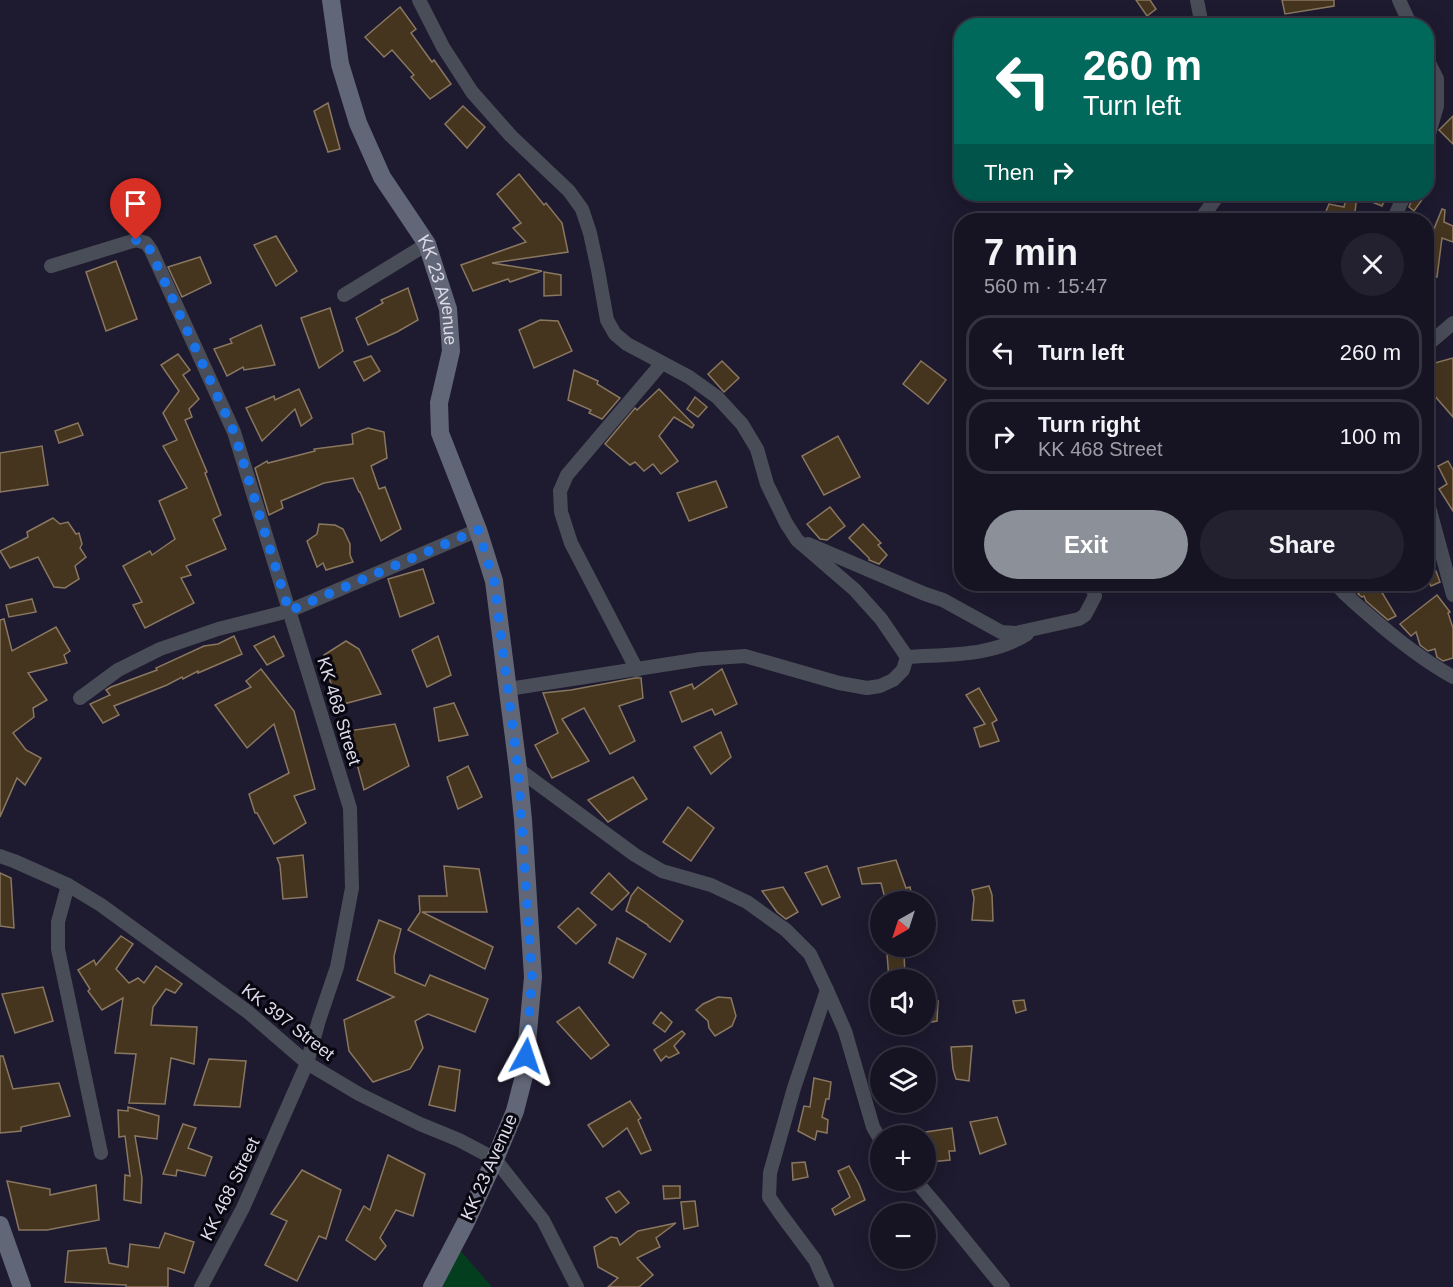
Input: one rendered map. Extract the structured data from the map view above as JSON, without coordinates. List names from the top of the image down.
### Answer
{
  "streets": {
    "main road": ["KK 23 Avenue"],
    "street": ["KK 468 Street", "KK 397 Street"]
  },
  "crossings": [
    ["KK 23 Avenue", "KK 397 Street"],
    ["KK 468 Street", "KK 397 Street"]
  ],
  "north": "bottom left",
  "page": {
    "turn": ["260 m", "Turn left"],
    "then": "Then",
    "heading": ["7 min", "560 m · 15:47"],
    "list": [
      {
        "name": "Turn left",
        "value": "260 m"
      },
      {
        "name": "Turn right",
        "note": "KK 468 Street",
        "value": "100 m"
      }
    ],
    "buttons": ["Exit", "Share"],
    "map_buttons": ["+", "−"]
  }
}
